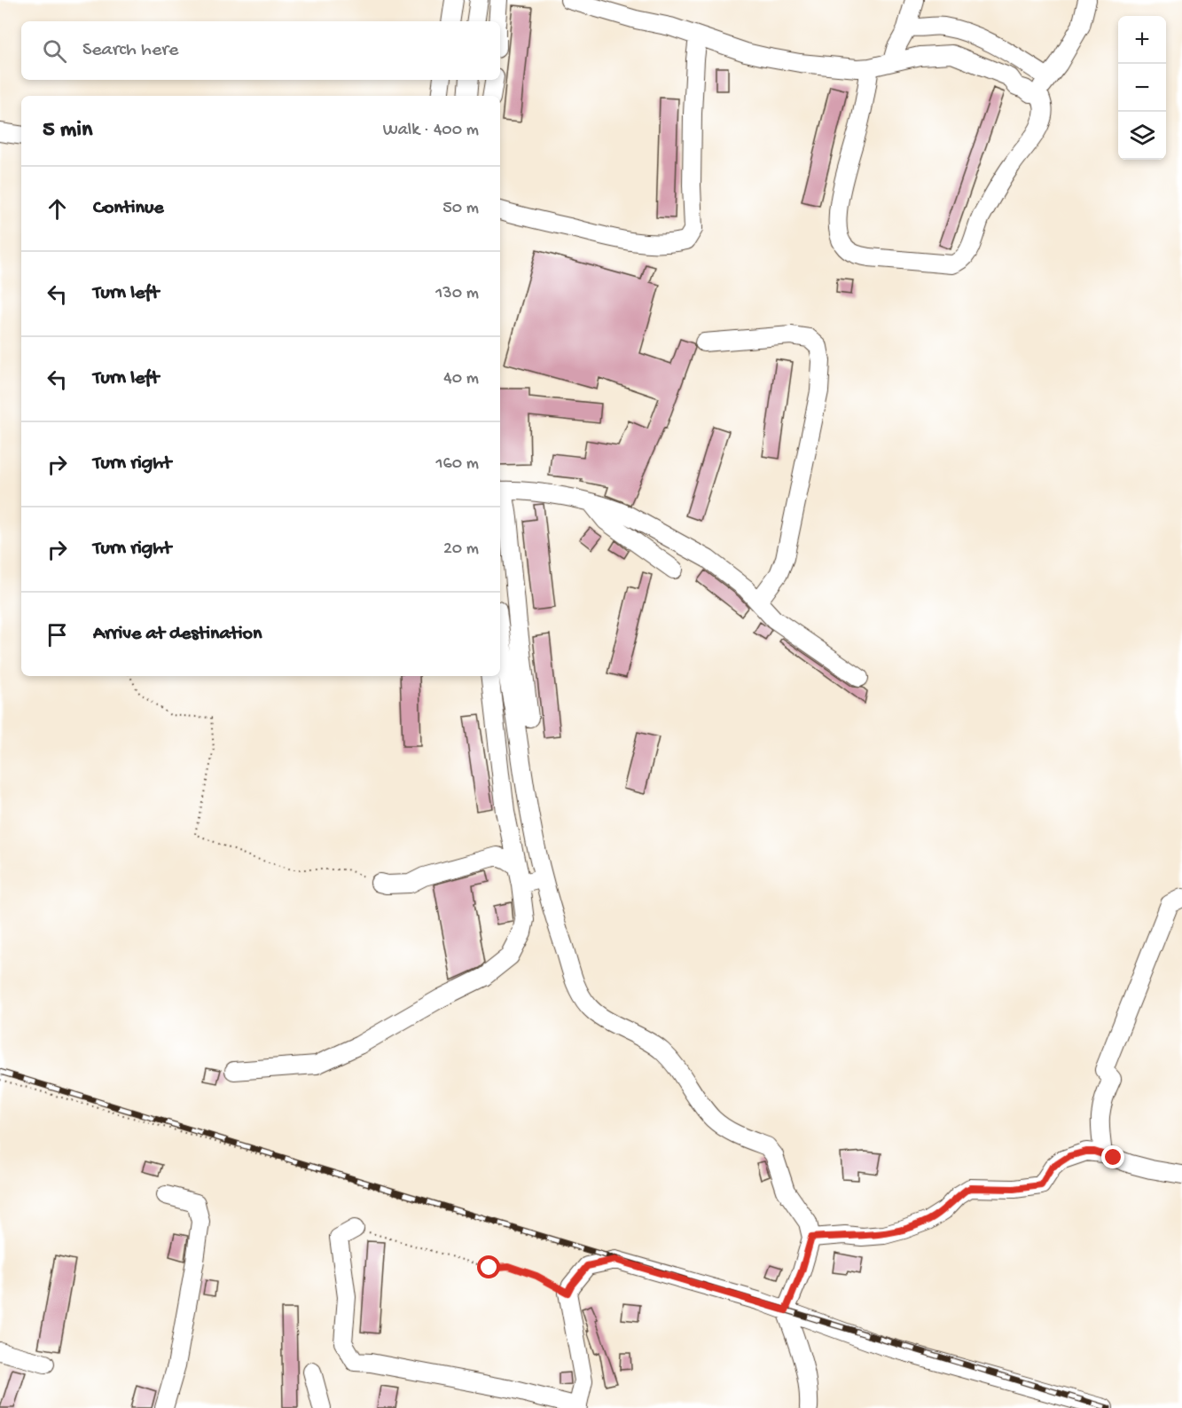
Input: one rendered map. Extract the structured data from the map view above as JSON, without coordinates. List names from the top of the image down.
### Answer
{
  "page": {
    "map_buttons": ["+", "−"],
    "search": "Search here",
    "heading": ["5 min", "Walk · 400 m"],
    "list": [
      ["Continue", "50 m"],
      ["Turn left", "130 m"],
      ["Turn left", "40 m"],
      ["Turn right", "160 m"],
      ["Turn right", "20 m"],
      "Arrive at destination"
    ]
  }
}
